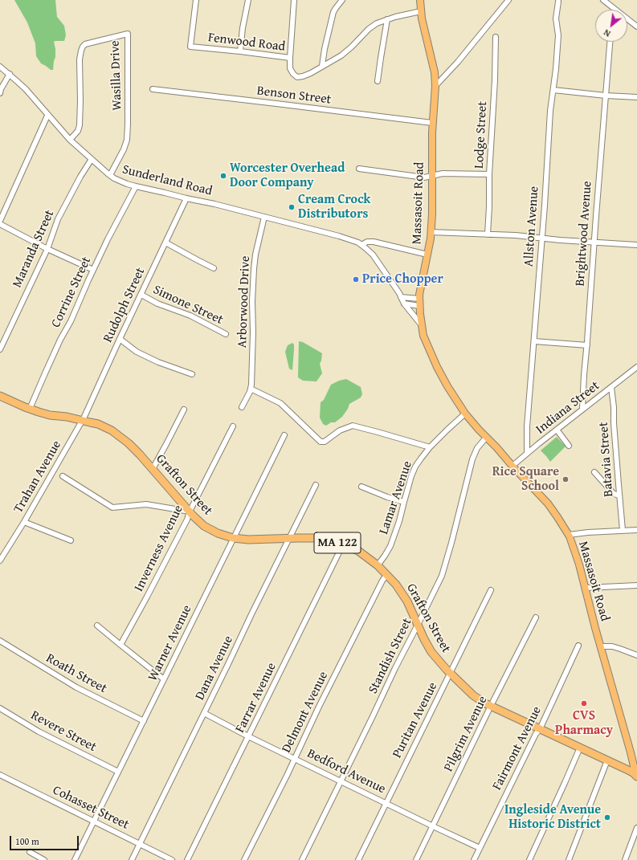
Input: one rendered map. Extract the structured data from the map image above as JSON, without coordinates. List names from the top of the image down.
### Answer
{
  "streets": {
    "highway": ["Grafton Street", "MA 122"],
    "main road": ["Massasoit Road"],
    "street": [
      "Fenwood Road",
      "Wasilla Drive",
      "Benson Street",
      "Lodge Street",
      "Sunderland Road",
      "Allston Avenue",
      "Brightwood Avenue",
      "Maranda Street",
      "Corrine Street",
      "Arborwood Drive",
      "Rudolph Street",
      "Simone Street",
      "Indiana Street",
      "Batavia Street",
      "Trahan Avenue",
      "Lamar Avenue",
      "Inverness Avenue",
      "Warner Avenue",
      "Standish Street",
      "Dana Avenue",
      "Roath Street",
      "Farrar Avenue",
      "Delmont Avenue",
      "Puritan Avenue",
      "Revere Street",
      "Pilgrim Avenue",
      "Fairmont Avenue",
      "Bedford Avenue",
      "Cohasset Street"
    ]
  },
  "crossings": [
    ["Fenwood Road", "Massasoit Road"],
    ["Wasilla Drive", "Sunderland Road"],
    ["Benson Street", "Massasoit Road"],
    ["Sunderland Road", "Massasoit Road"],
    ["Sunderland Road", "Maranda Street"],
    ["Sunderland Road", "Corrine Street"],
    ["Sunderland Road", "Arborwood Drive"],
    ["Sunderland Road", "Rudolph Street"],
    ["Massasoit Road", "Indiana Street"],
    ["Massasoit Road", "Grafton Street"],
    ["Massasoit Road", "Lamar Avenue"],
    ["Massasoit Road", "Standish Street"],
    ["Allston Avenue", "Indiana Street"],
    ["Brightwood Avenue", "Indiana Street"],
    ["Corrine Street", "Grafton Street"],
    ["Rudolph Street", "Simone Street"],
    ["Rudolph Street", "Trahan Avenue"],
    ["Rudolph Street", "Grafton Street"],
    ["Indiana Street", "Batavia Street"],
    ["Trahan Avenue", "Grafton Street"],
    ["Grafton Street", "Lamar Avenue"],
    ["Grafton Street", "Inverness Avenue"],
    ["Grafton Street", "Warner Avenue"],
    ["Grafton Street", "Standish Street"],
    ["Grafton Street", "Dana Avenue"],
    ["Grafton Street", "Farrar Avenue"],
    ["Grafton Street", "Delmont Avenue"],
    ["Grafton Street", "Puritan Avenue"],
    ["Grafton Street", "Pilgrim Avenue"],
    ["Grafton Street", "Fairmont Avenue"],
    ["Warner Avenue", "Roath Street"],
    ["Warner Avenue", "Revere Street"],
    ["Warner Avenue", "Cohasset Street"],
    ["Standish Street", "Bedford Avenue"],
    ["Dana Avenue", "Bedford Avenue"],
    ["Dana Avenue", "Cohasset Street"],
    ["Farrar Avenue", "Bedford Avenue"],
    ["Delmont Avenue", "Bedford Avenue"],
    ["Puritan Avenue", "Bedford Avenue"],
    ["Pilgrim Avenue", "Bedford Avenue"],
    ["Fairmont Avenue", "Bedford Avenue"]
  ],
  "places": [
    "Worcester Overhead Door Company",
    "Cream Crock Distributors",
    "Price Chopper",
    "Rice Square School",
    "CVS Pharmacy",
    "Ingleside Avenue Historic District"
  ],
  "scale_bar": "100 m",
  "north": "bottom left"
}
